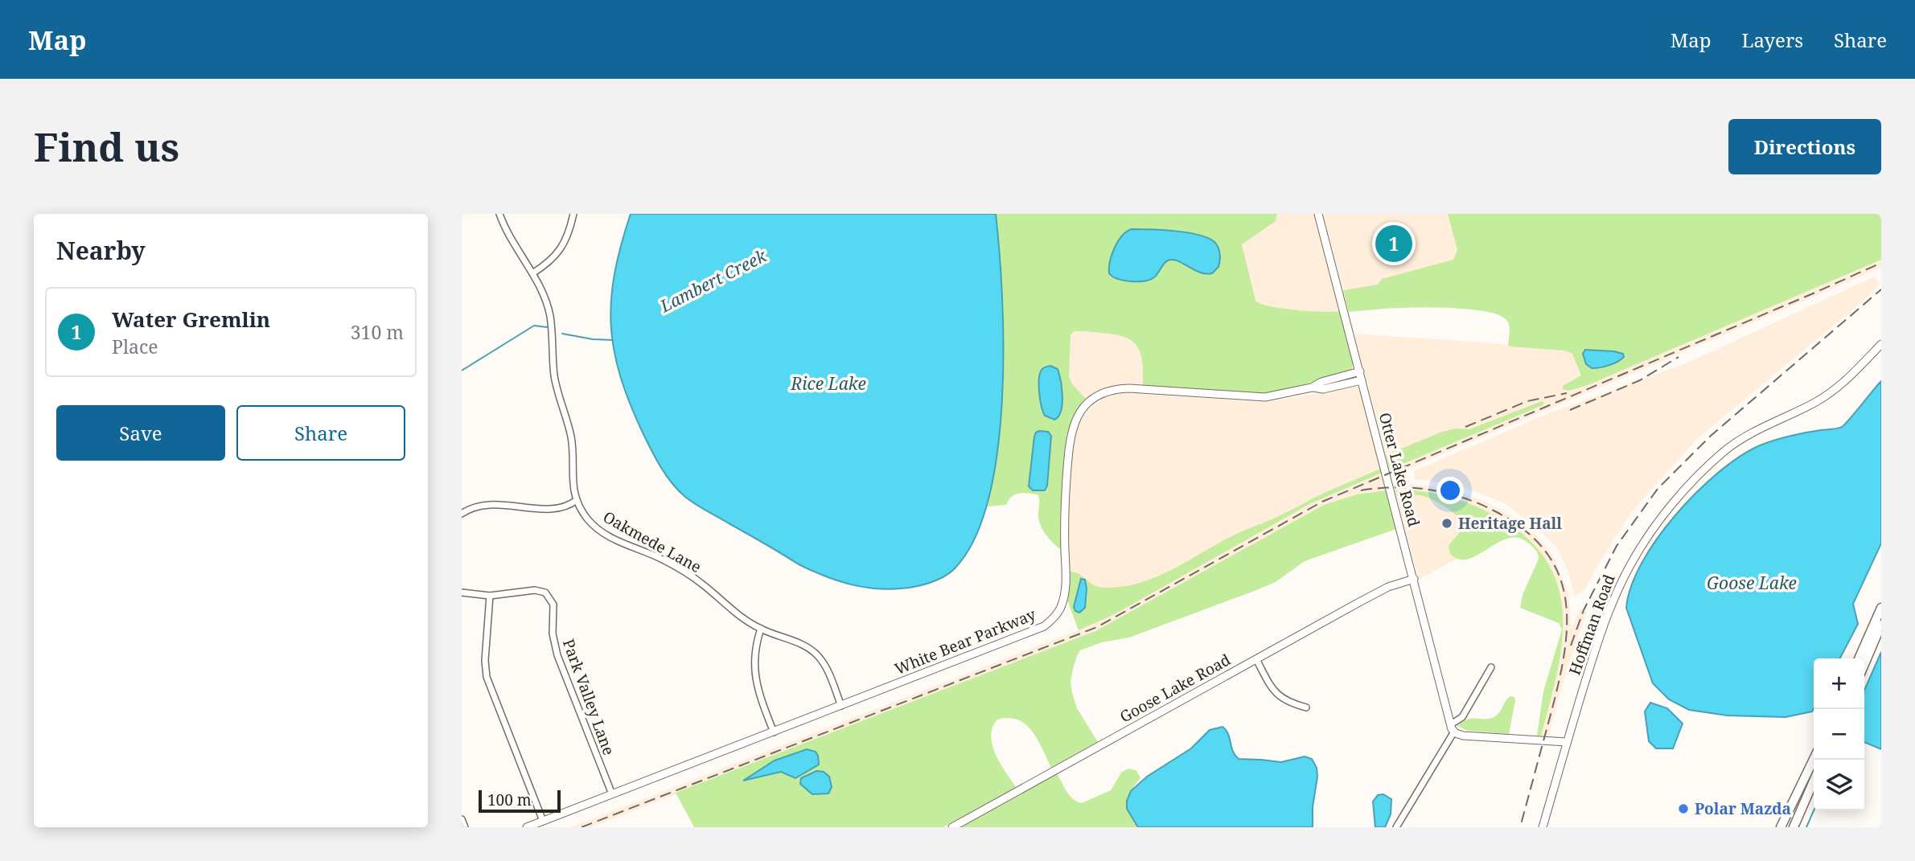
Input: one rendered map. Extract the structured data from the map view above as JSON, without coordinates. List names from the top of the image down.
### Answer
{
  "streets": {
    "street": [
      "Otter Lake Road",
      "Oakmede Lane",
      "Hoffman Road",
      "White Bear Parkway",
      "Goose Lake Road",
      "Park Valley Lane"
    ]
  },
  "crossings": [
    ["Otter Lake Road", "White Bear Parkway"],
    ["Otter Lake Road", "Goose Lake Road"],
    ["Oakmede Lane", "White Bear Parkway"],
    ["White Bear Parkway", "Park Valley Lane"]
  ],
  "water": ["Lambert Creek", "Rice Lake", "Goose Lake"],
  "places": ["Heritage Hall", "Polar Mazda"],
  "scale_bar": "100 m",
  "page": {
    "header": "Map",
    "nav": ["Map", "Layers", "Share"],
    "buttons": [
      "Directions",
      ["Save", "Share"]
    ],
    "title": "Find us",
    "heading": "Nearby",
    "pins": "1",
    "list": [
      {
        "mark": "1",
        "name": "Water Gremlin",
        "note": "Place",
        "value": "310 m"
      }
    ],
    "map_buttons": ["+", "−"],
    "scale": "100 m"
  }
}
